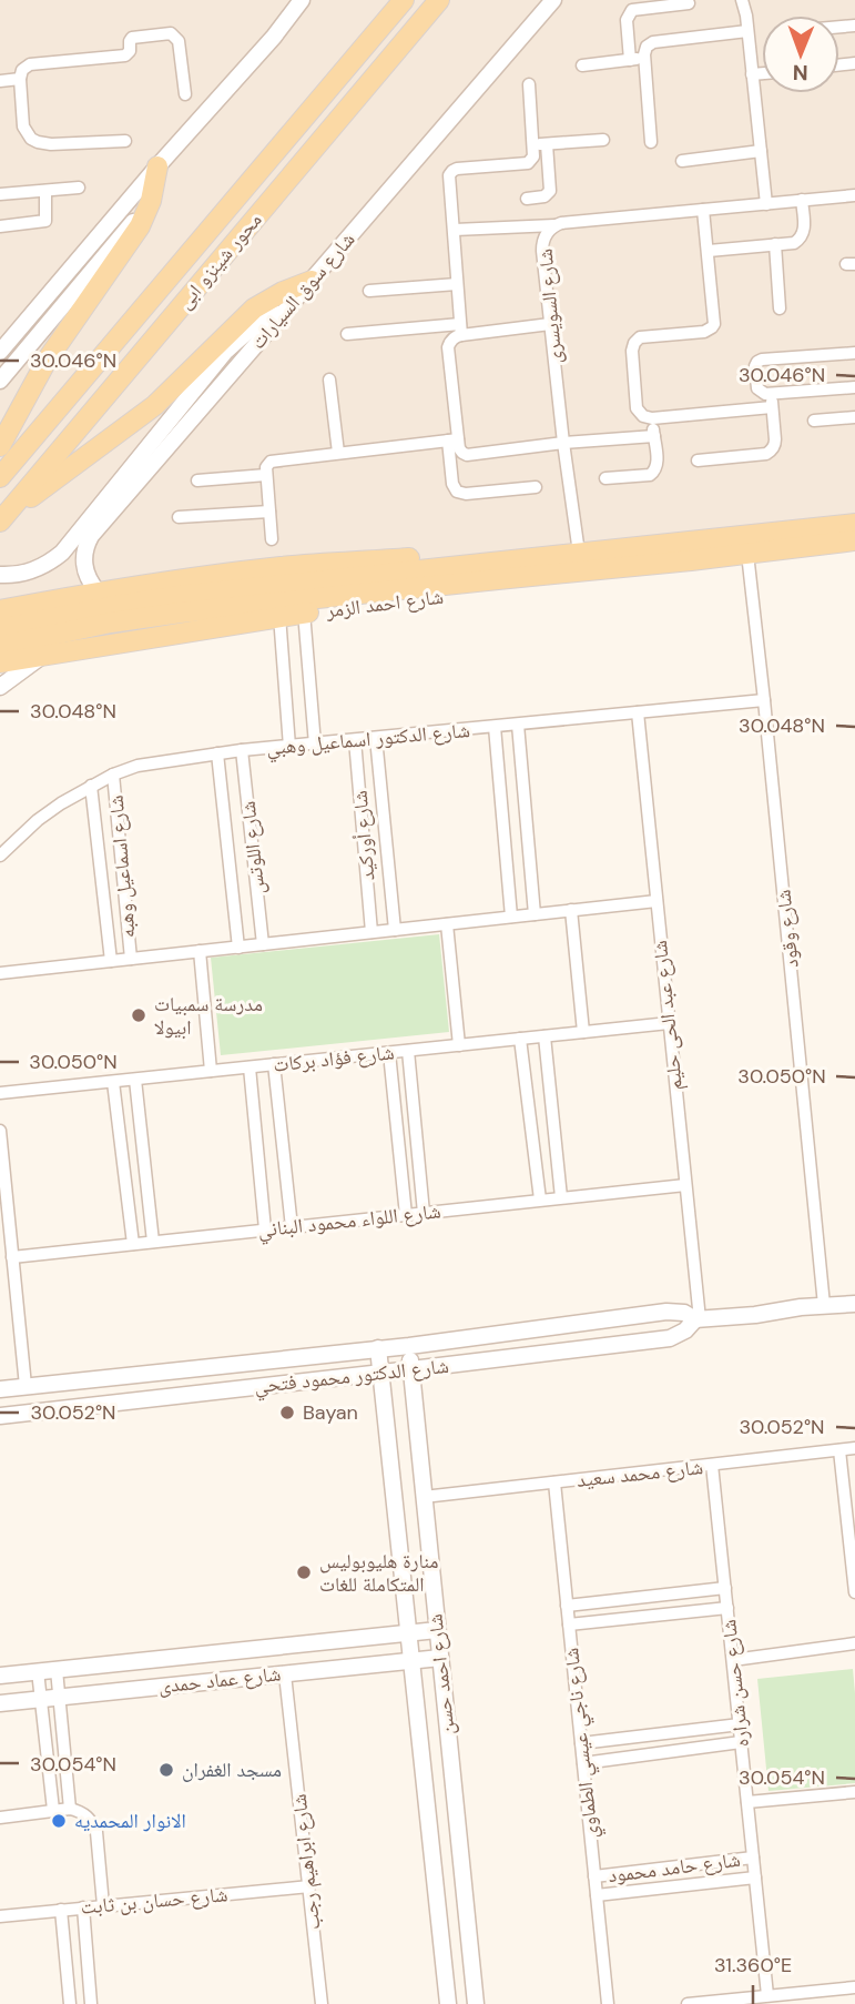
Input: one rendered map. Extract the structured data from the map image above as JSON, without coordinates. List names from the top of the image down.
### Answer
{
  "streets": {
    "main road": ["محور شينزو ابى", "شارع احمد الزمر"],
    "street": [
      "شارع سوق السيارات",
      "شارع السويسرى",
      "شارع الدكتور اسماعيل وهبي",
      "شارع أوركيد",
      "شارع اللوتس",
      "شارع اسماعيل وهبه",
      "شارع وقود",
      "شارع عبد الحى حليم",
      "شارع فؤاد بركات",
      "شارع اللواء محمود البناني",
      "شارع الدكتور محمود فتحي",
      "شارع محمد سعيد",
      "شارع احمد حسن",
      "شارع عماد حمدى",
      "شارع حسن شراره",
      "شارع ناجي عيسي الطماوي",
      "شارع ابراهيم رجب",
      "شارع حامد محمود",
      "شارع حسان بن ثابت"
    ]
  },
  "crossings": [
    ["شارع سوق السيارات", "شارع احمد الزمر"],
    ["شارع السويسرى", "شارع احمد الزمر"],
    ["شارع احمد الزمر", "شارع وقود"],
    ["شارع الدكتور اسماعيل وهبي", "شارع أوركيد"],
    ["شارع الدكتور اسماعيل وهبي", "شارع اللوتس"],
    ["شارع الدكتور اسماعيل وهبي", "شارع اسماعيل وهبه"],
    ["شارع الدكتور اسماعيل وهبي", "شارع وقود"],
    ["شارع الدكتور اسماعيل وهبي", "شارع عبد الحى حليم"],
    ["شارع وقود", "شارع الدكتور محمود فتحي"],
    ["شارع عبد الحى حليم", "شارع فؤاد بركات"],
    ["شارع عبد الحى حليم", "شارع اللواء محمود البناني"],
    ["شارع عبد الحى حليم", "شارع الدكتور محمود فتحي"],
    ["شارع الدكتور محمود فتحي", "شارع احمد حسن"],
    ["شارع محمد سعيد", "شارع احمد حسن"],
    ["شارع محمد سعيد", "شارع حسن شراره"],
    ["شارع محمد سعيد", "شارع ناجي عيسي الطماوي"],
    ["شارع احمد حسن", "شارع عماد حمدى"],
    ["شارع عماد حمدى", "شارع ابراهيم رجب"],
    ["شارع حسن شراره", "شارع حامد محمود"],
    ["شارع ناجي عيسي الطماوي", "شارع حامد محمود"],
    ["شارع ابراهيم رجب", "شارع حسان بن ثابت"]
  ],
  "places": [
    "مدرسة سمبيات ابيولا",
    "Bayan",
    "منارة هليوبوليس المتكاملة للغات",
    "مسجد الغفران",
    "الانوار المحمديه"
  ],
  "north": "bottom",
  "coordinates": [
    "30.046°N",
    "30.048°N",
    "30.050°N",
    "30.052°N",
    "30.054°N",
    "31.360°E"
  ]
}
